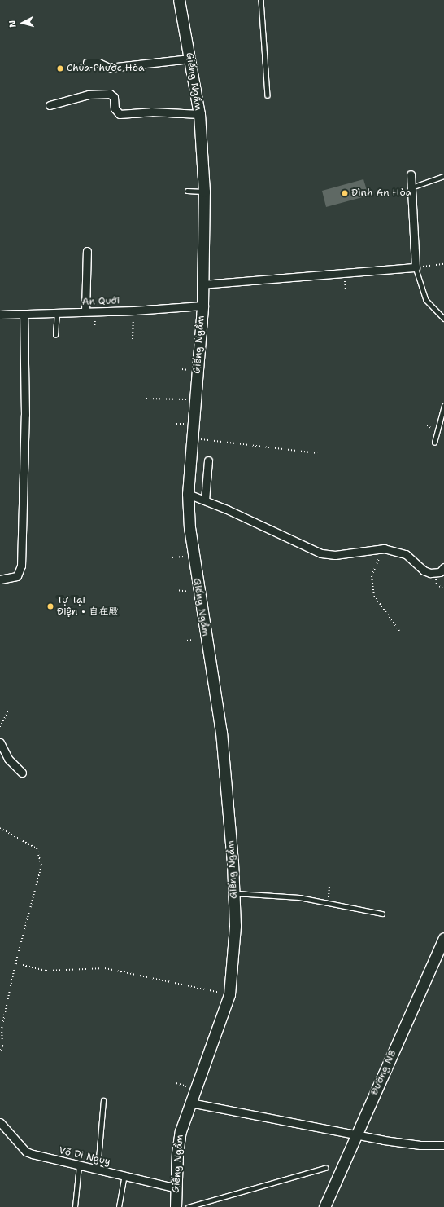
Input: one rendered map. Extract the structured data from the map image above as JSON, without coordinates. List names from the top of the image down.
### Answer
{
  "streets": {
    "street": [
      "Giếng Ngầm",
      "An Quới",
      "Đường N8",
      "Võ Di Nguy"
    ]
  },
  "crossings": [
    ["Giếng Ngầm", "An Quới"],
    ["Giếng Ngầm", "Võ Di Nguy"]
  ],
  "places": ["Chùa Phước Hòa", "Đình An Hòa", "Tự Tại Điện • 自在殿"],
  "north": "left"
}
